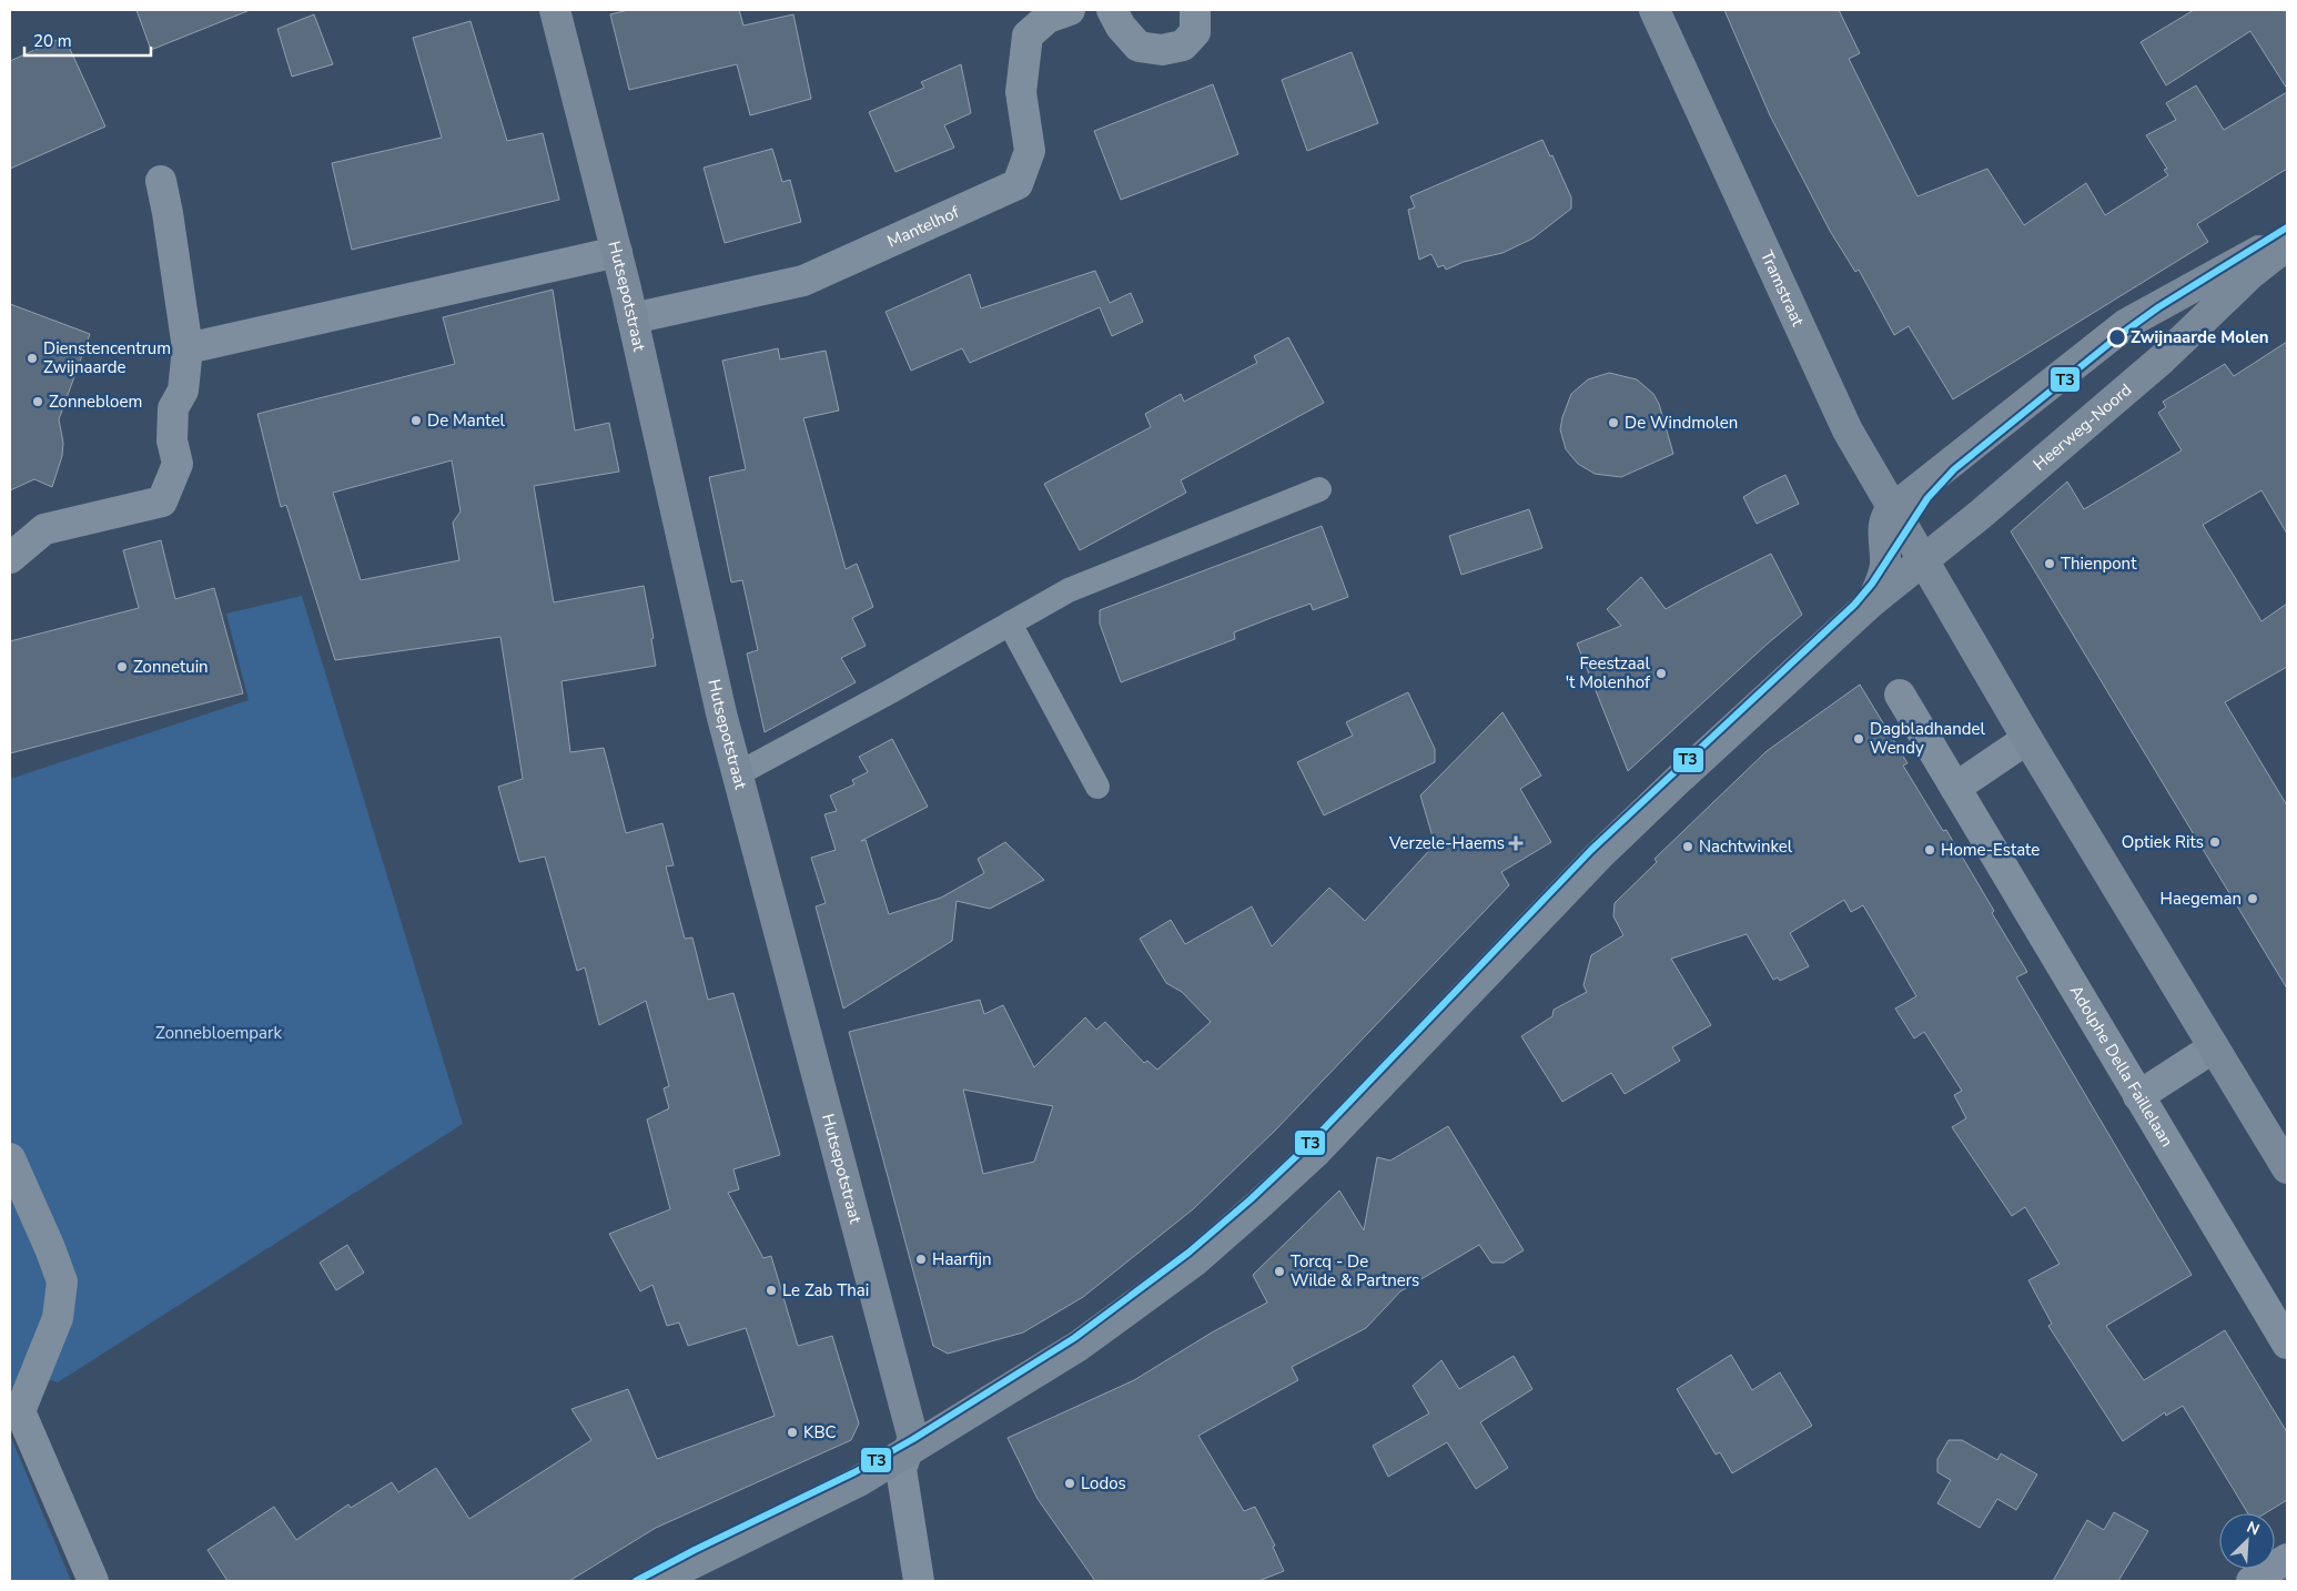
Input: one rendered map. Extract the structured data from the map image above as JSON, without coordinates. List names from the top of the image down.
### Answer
{
  "streets": {
    "street": [
      "Mantelhof",
      "Tramstraat",
      "Hutsepotstraat",
      "Heerweg-Noord",
      "Adolphe Della Faillelaan"
    ]
  },
  "crossings": [
    ["Mantelhof", "Hutsepotstraat"],
    ["Tramstraat", "Heerweg-Noord"],
    ["Hutsepotstraat", "Heerweg-Noord"]
  ],
  "parks": ["Zonnebloempark"],
  "places": {
    "other": [
      "Zwijnaarde Molen",
      "Dienstencentrum Zwijnaarde",
      "Zonnebloem",
      "De Mantel",
      "De Windmolen",
      "Thienpont",
      "Zonnetuin",
      "Feestzaal 't Molenhof",
      "Dagbladhandel Wendy",
      "Optiek Rits",
      "Nachtwinkel",
      "Home-Estate",
      "Haegeman",
      "Haarfijn",
      "Torcq - De Wilde & Partners",
      "Le Zab Thai",
      "KBC",
      "Lodos"
    ],
    "health": ["Verzele-Haems"]
  },
  "lines": ["transit line T3"],
  "scale_bar": "20 m",
  "north": "top right"
}
